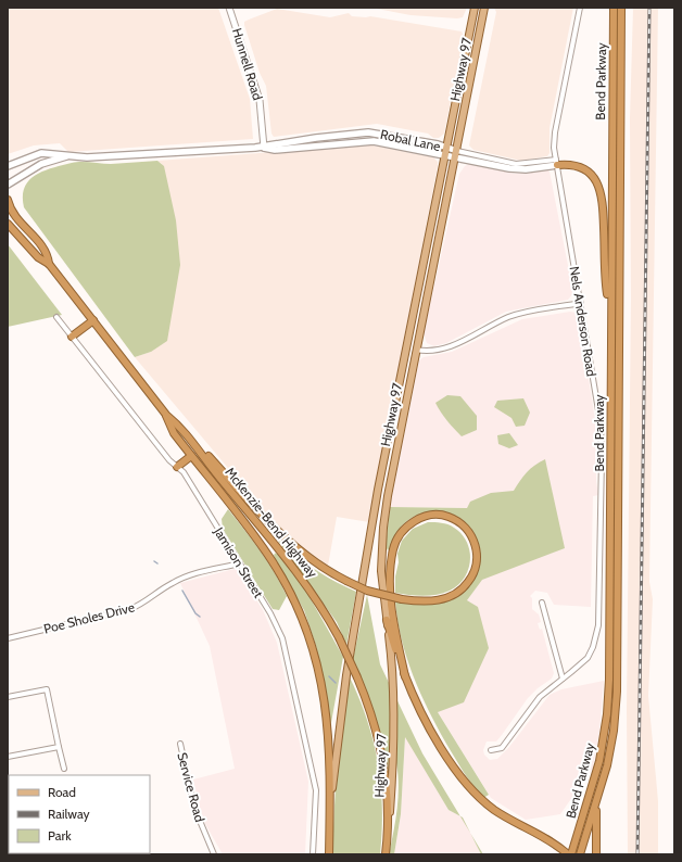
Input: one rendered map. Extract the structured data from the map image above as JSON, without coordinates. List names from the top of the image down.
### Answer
{
  "streets": {
    "highway": ["Bend Parkway", "McKenzie-Bend Highway"],
    "main road": ["Highway 97", "Robal Lane"],
    "street": [
      "Hunnell Road",
      "Nels Anderson Road",
      "Jamison Street",
      "Poe Sholes Drive",
      "Service Road"
    ]
  },
  "crossings": [
    ["Hunnell Road", "Robal Lane"],
    ["Highway 97", "Robal Lane"],
    ["Highway 97", "McKenzie-Bend Highway"],
    ["Robal Lane", "Nels Anderson Road"],
    ["Jamison Street", "Poe Sholes Drive"]
  ],
  "legend": ["Road", "Railway", "Park"]
}
